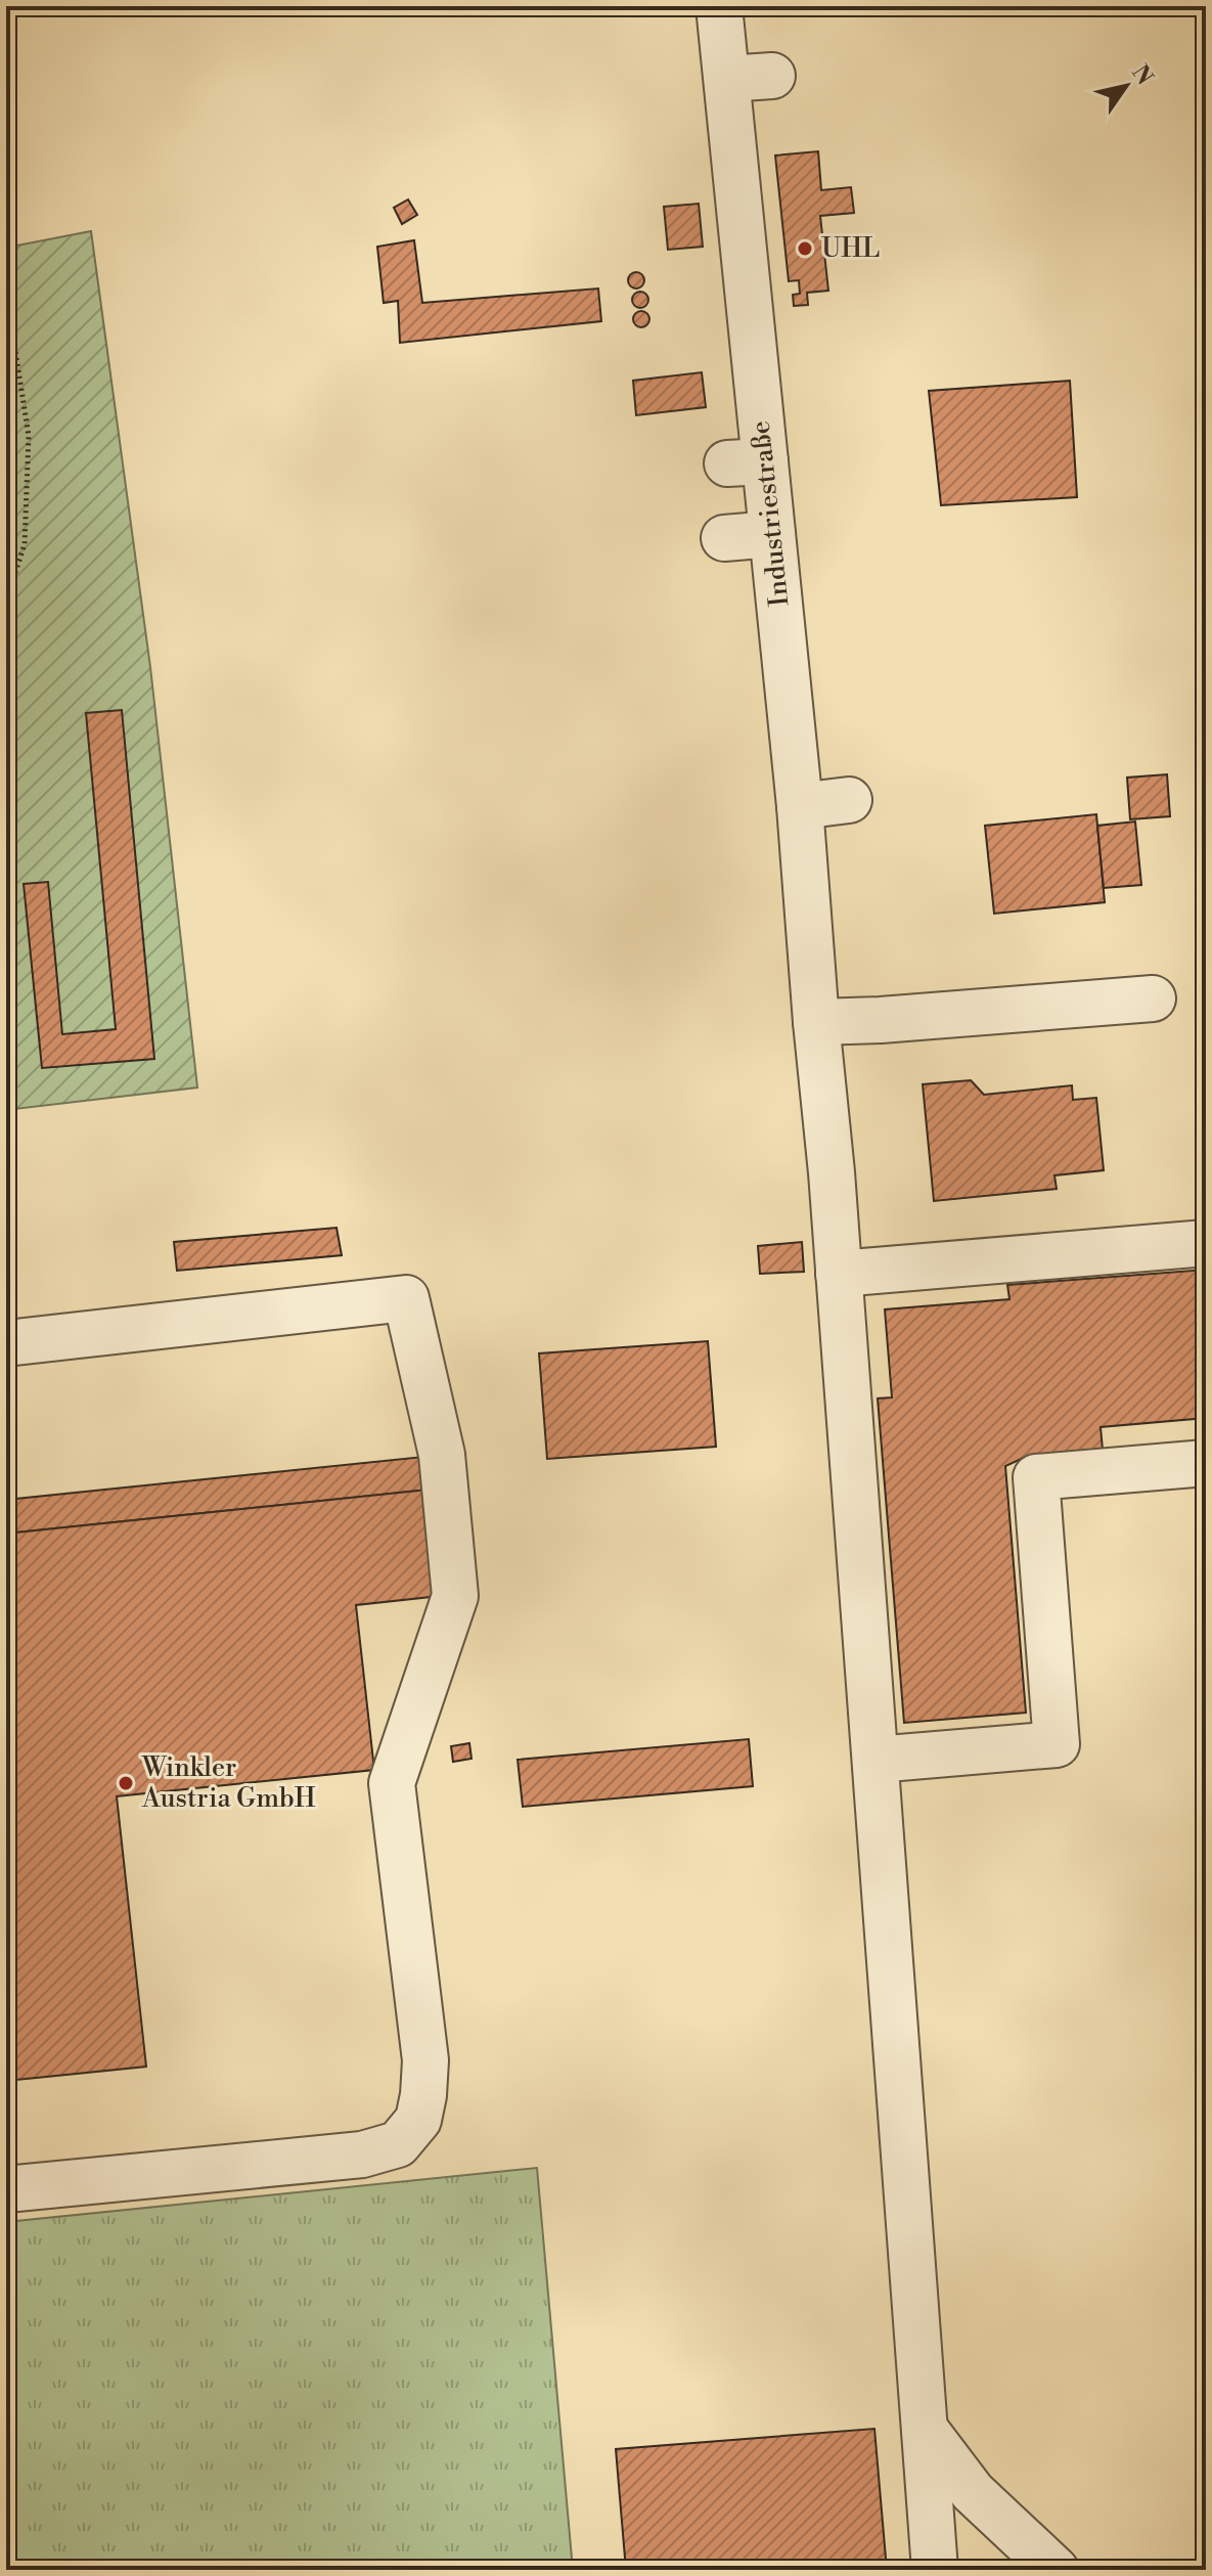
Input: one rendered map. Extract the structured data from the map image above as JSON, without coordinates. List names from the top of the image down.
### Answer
{
  "streets": {
    "street": ["Industriestraße"]
  },
  "places": ["UHL", "Winkler Austria GmbH"],
  "north": "top right"
}
